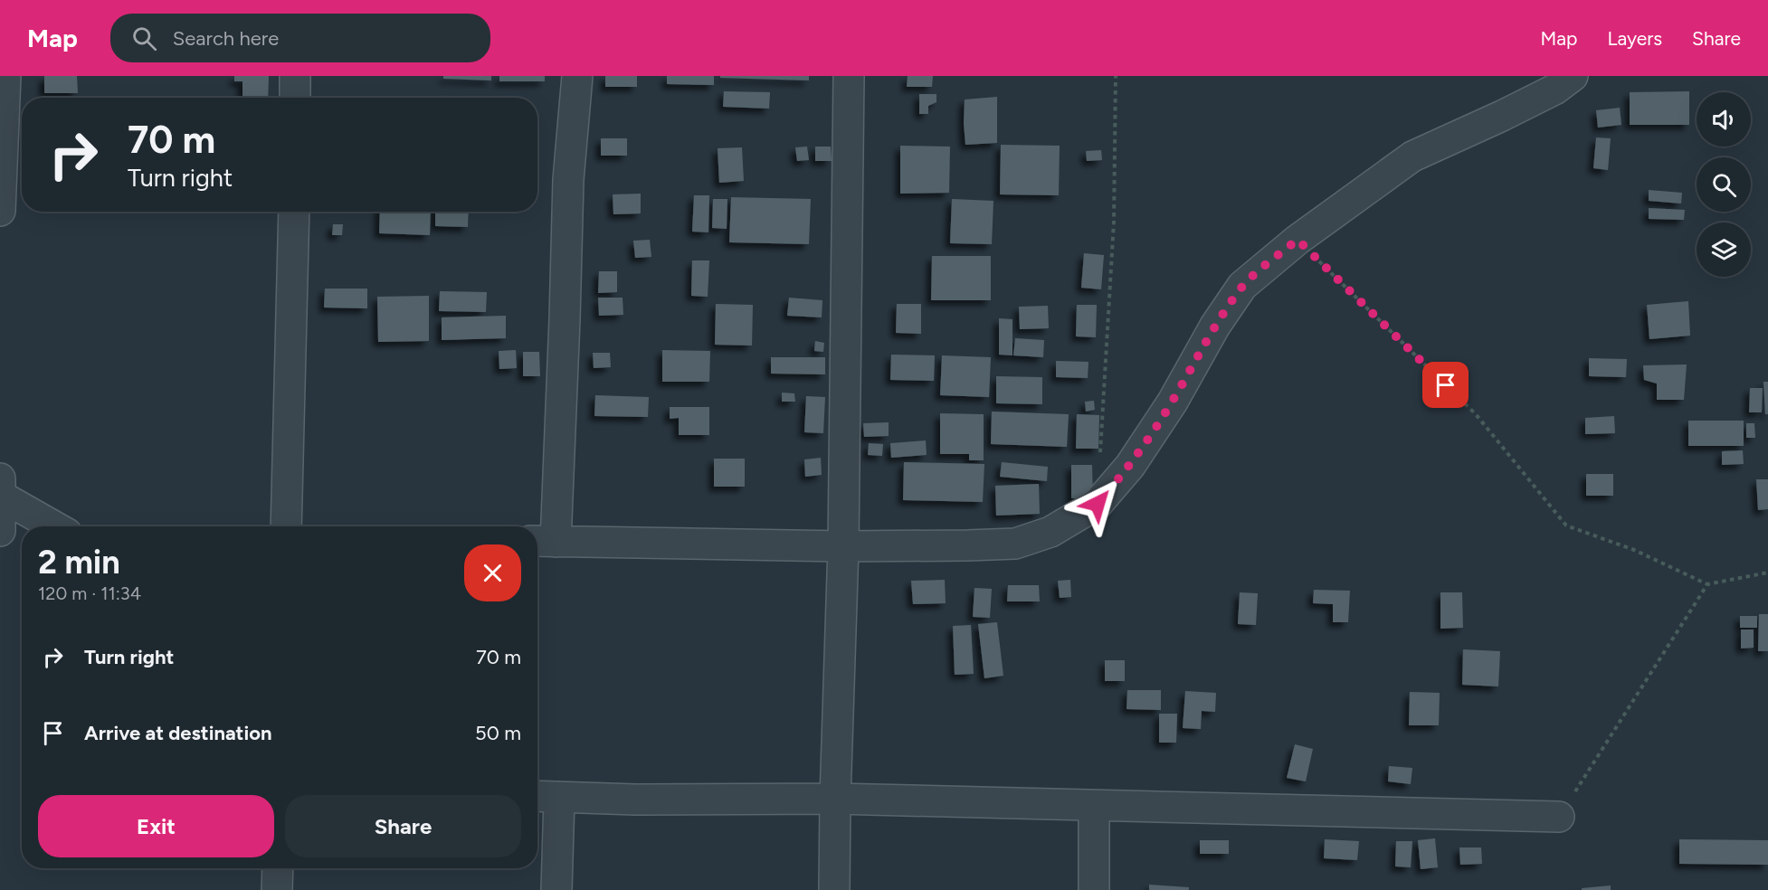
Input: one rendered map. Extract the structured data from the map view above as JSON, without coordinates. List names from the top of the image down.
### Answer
{
  "page": {
    "header": "Map",
    "search": "Search here",
    "nav": ["Map", "Layers", "Share"],
    "turn": ["70 m", "Turn right"],
    "heading": ["2 min", "120 m · 11:34"],
    "list": [
      {
        "name": "Turn right",
        "value": "70 m"
      },
      {
        "name": "Arrive at destination",
        "value": "50 m"
      }
    ],
    "buttons": ["Exit", "Share"]
  }
}
